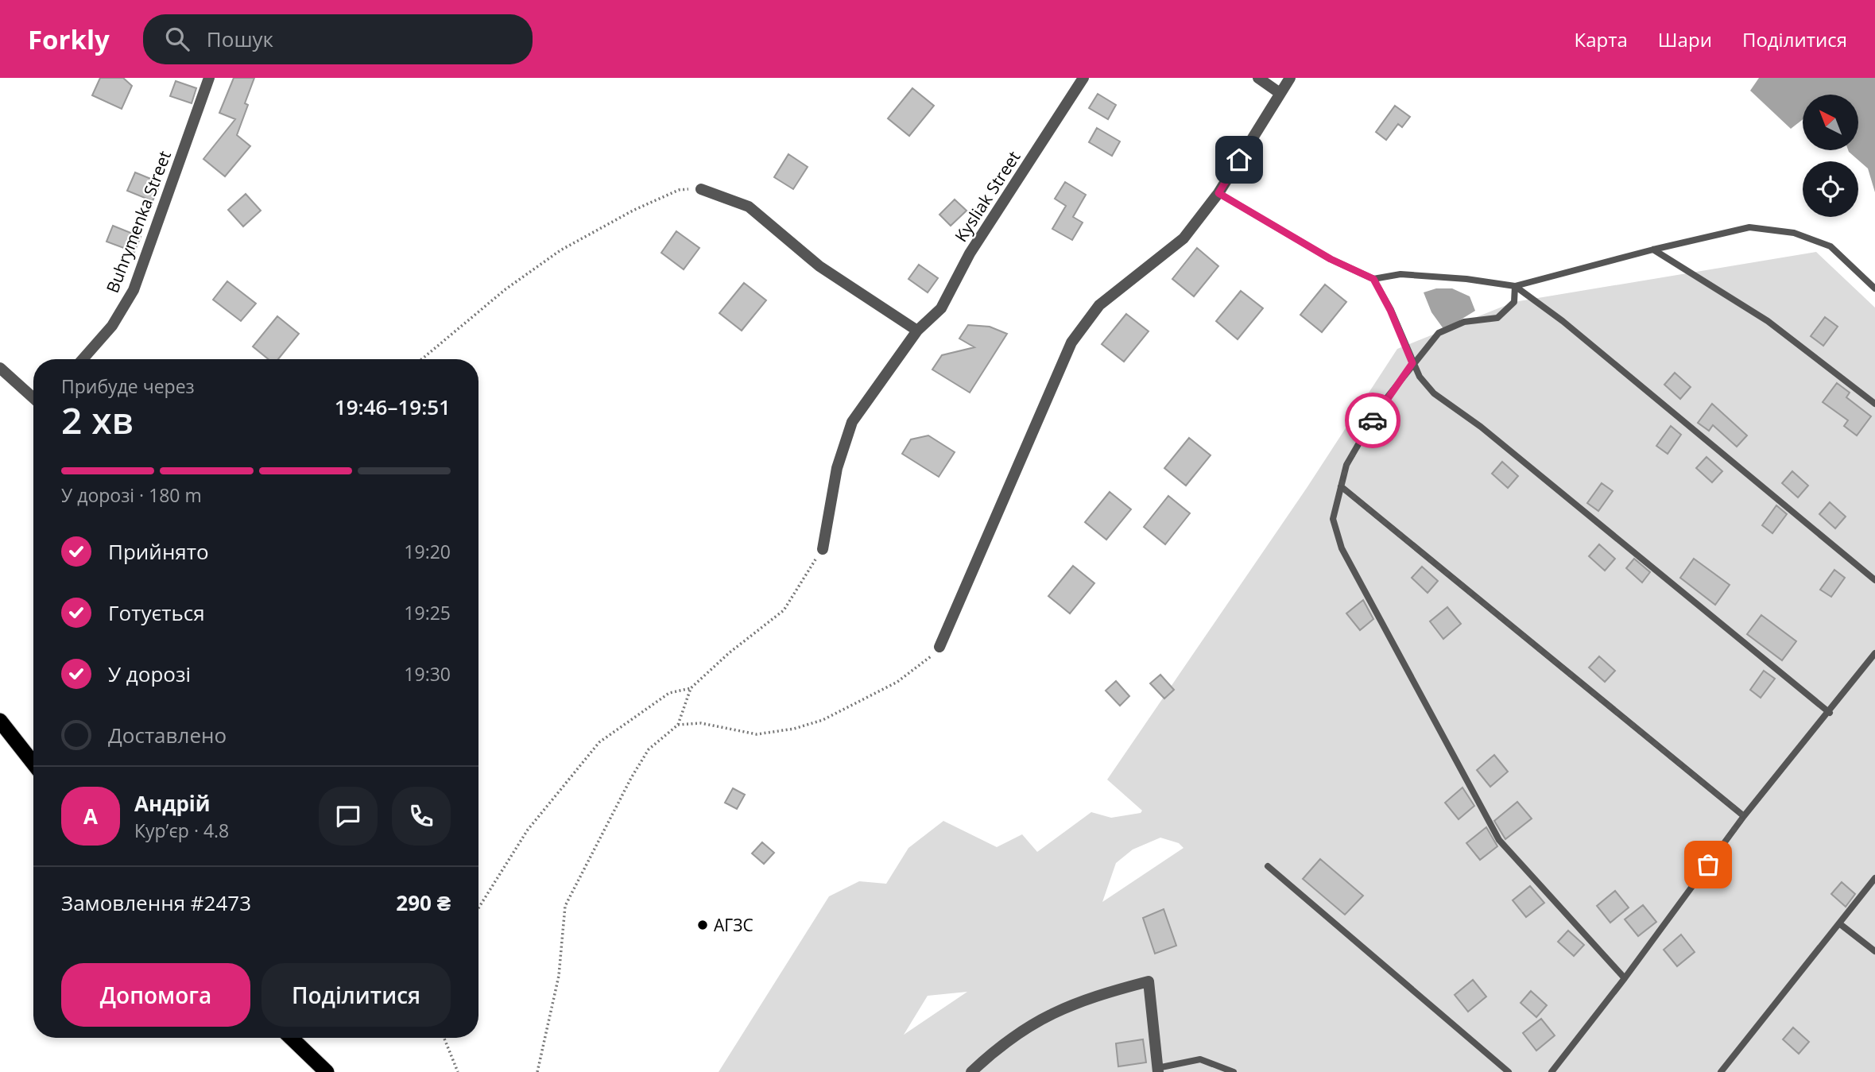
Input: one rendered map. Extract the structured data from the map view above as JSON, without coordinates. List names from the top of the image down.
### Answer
{
  "streets": {
    "street": ["Kysliak Street", "Buhrymenka Street"]
  },
  "places": ["АГЗС"],
  "north": "top left",
  "page": {
    "header": "Forkly",
    "search": "Пошук",
    "nav": ["Карта", "Шари", "Поділитися"],
    "heading": ["2 хв", "Прибуде через", "19:46–19:51"],
    "panel": [
      "Андрій",
      "Кур’єр · 4.8",
      "Замовлення #2473",
      "290 ₴"
    ],
    "bar": "У дорозі · 180 m",
    "list": [
      ["Прийнято", "19:20"],
      ["Готується", "19:25"],
      ["У дорозі", "19:30"],
      "Доставлено"
    ],
    "round": "А",
    "buttons": ["Допомога", "Поділитися"]
  }
}
